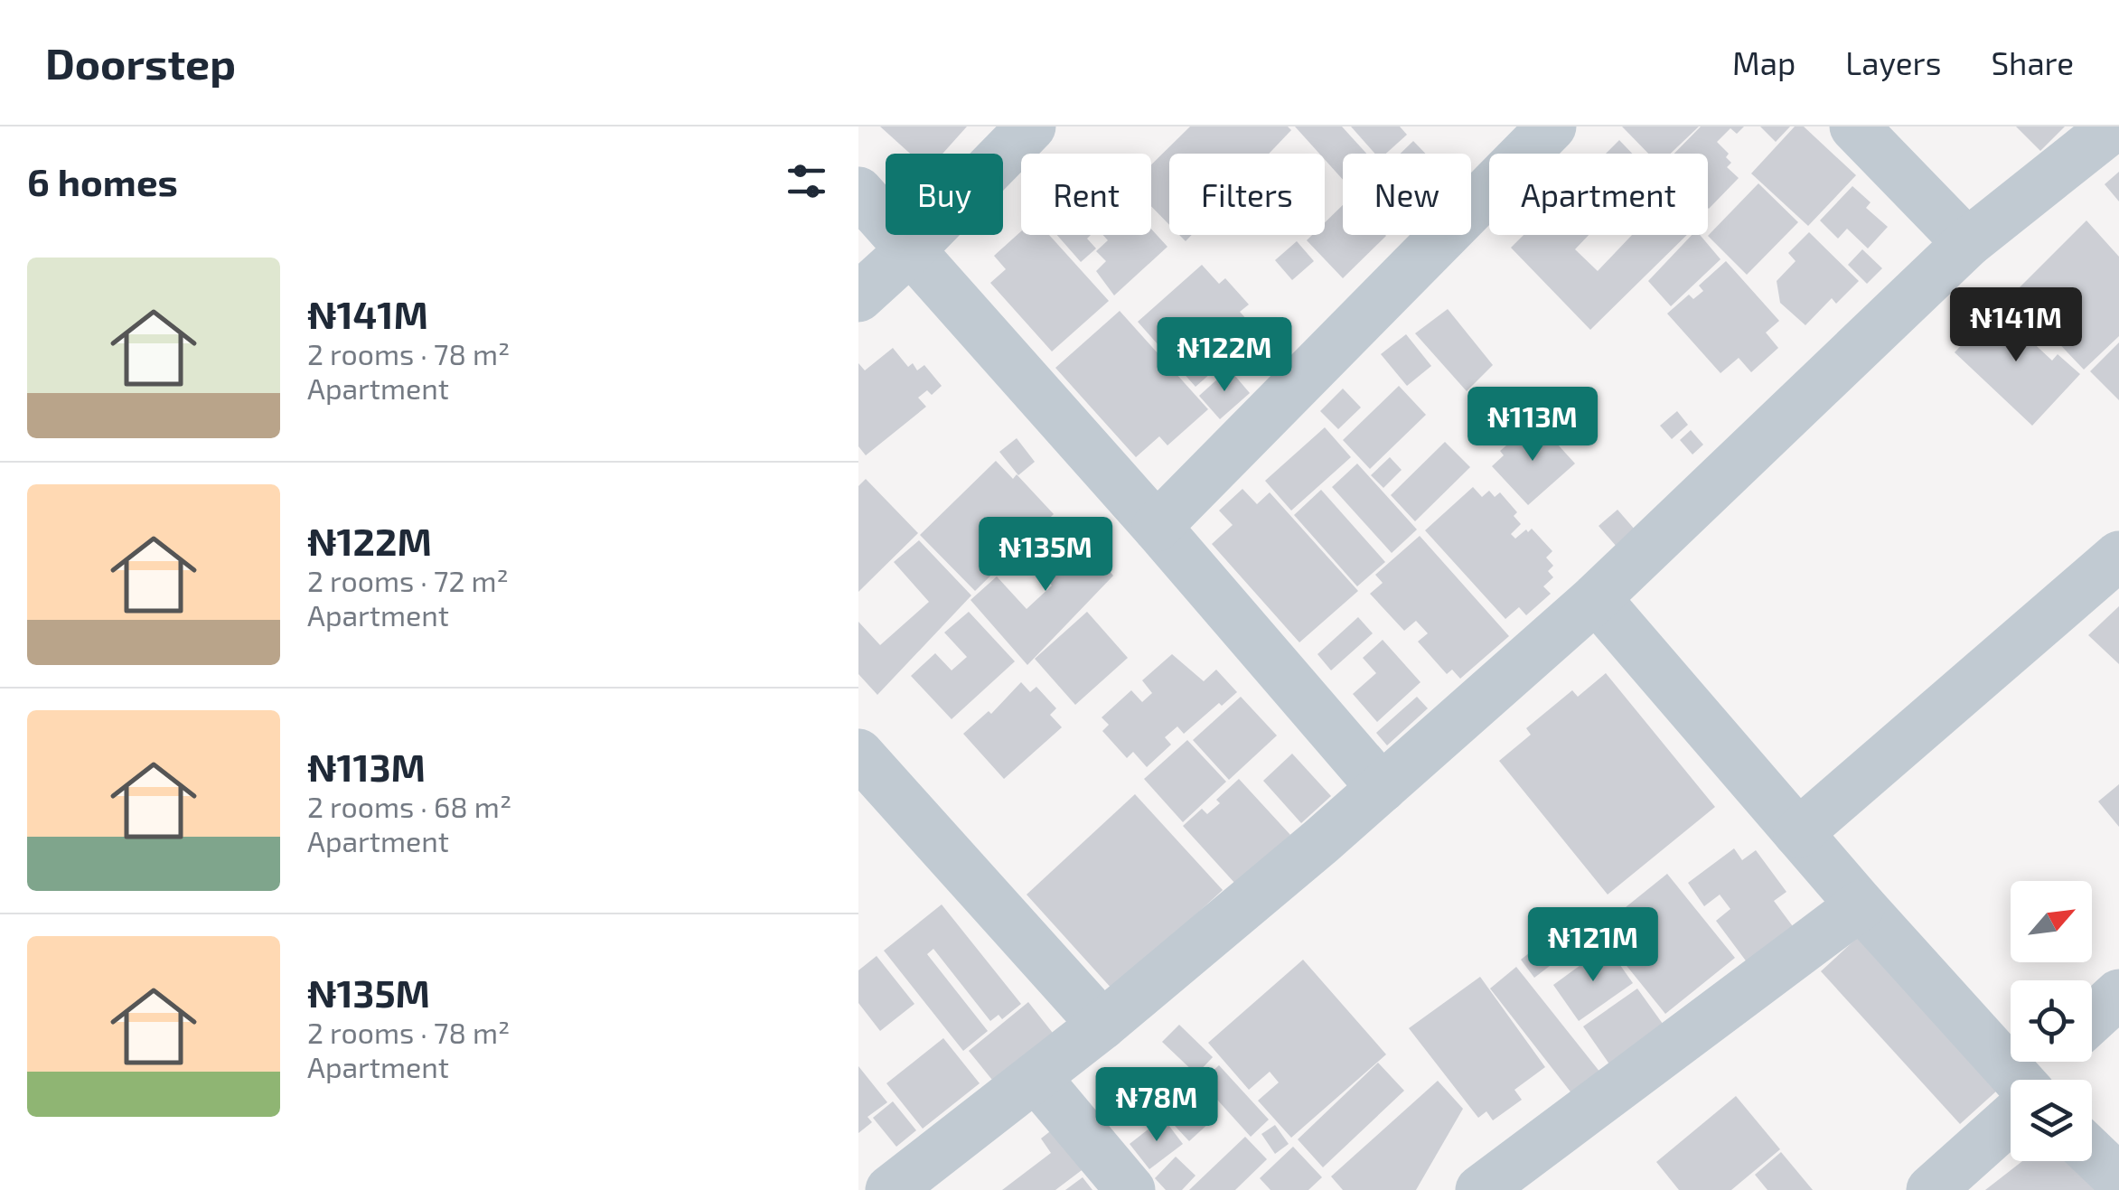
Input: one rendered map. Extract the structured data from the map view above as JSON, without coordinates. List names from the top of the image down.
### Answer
{
  "north": "top right",
  "page": {
    "header": "Doorstep",
    "nav": ["Map", "Layers", "Share"],
    "heading": "6 homes",
    "chip": [
      "Buy",
      "Rent",
      "Filters",
      "New",
      "Apartment"
    ],
    "list": [
      {
        "name": "₦141M",
        "note": "2 rooms · 78 m² · Apartment"
      },
      {
        "name": "₦122M",
        "note": "2 rooms · 72 m² · Apartment"
      },
      {
        "name": "₦113M",
        "note": "2 rooms · 68 m² · Apartment"
      },
      {
        "name": "₦135M",
        "note": "2 rooms · 78 m² · Apartment"
      }
    ],
    "price": [
      "₦141M",
      "₦122M",
      "₦113M",
      "₦135M",
      "₦121M",
      "₦78M"
    ]
  }
}
